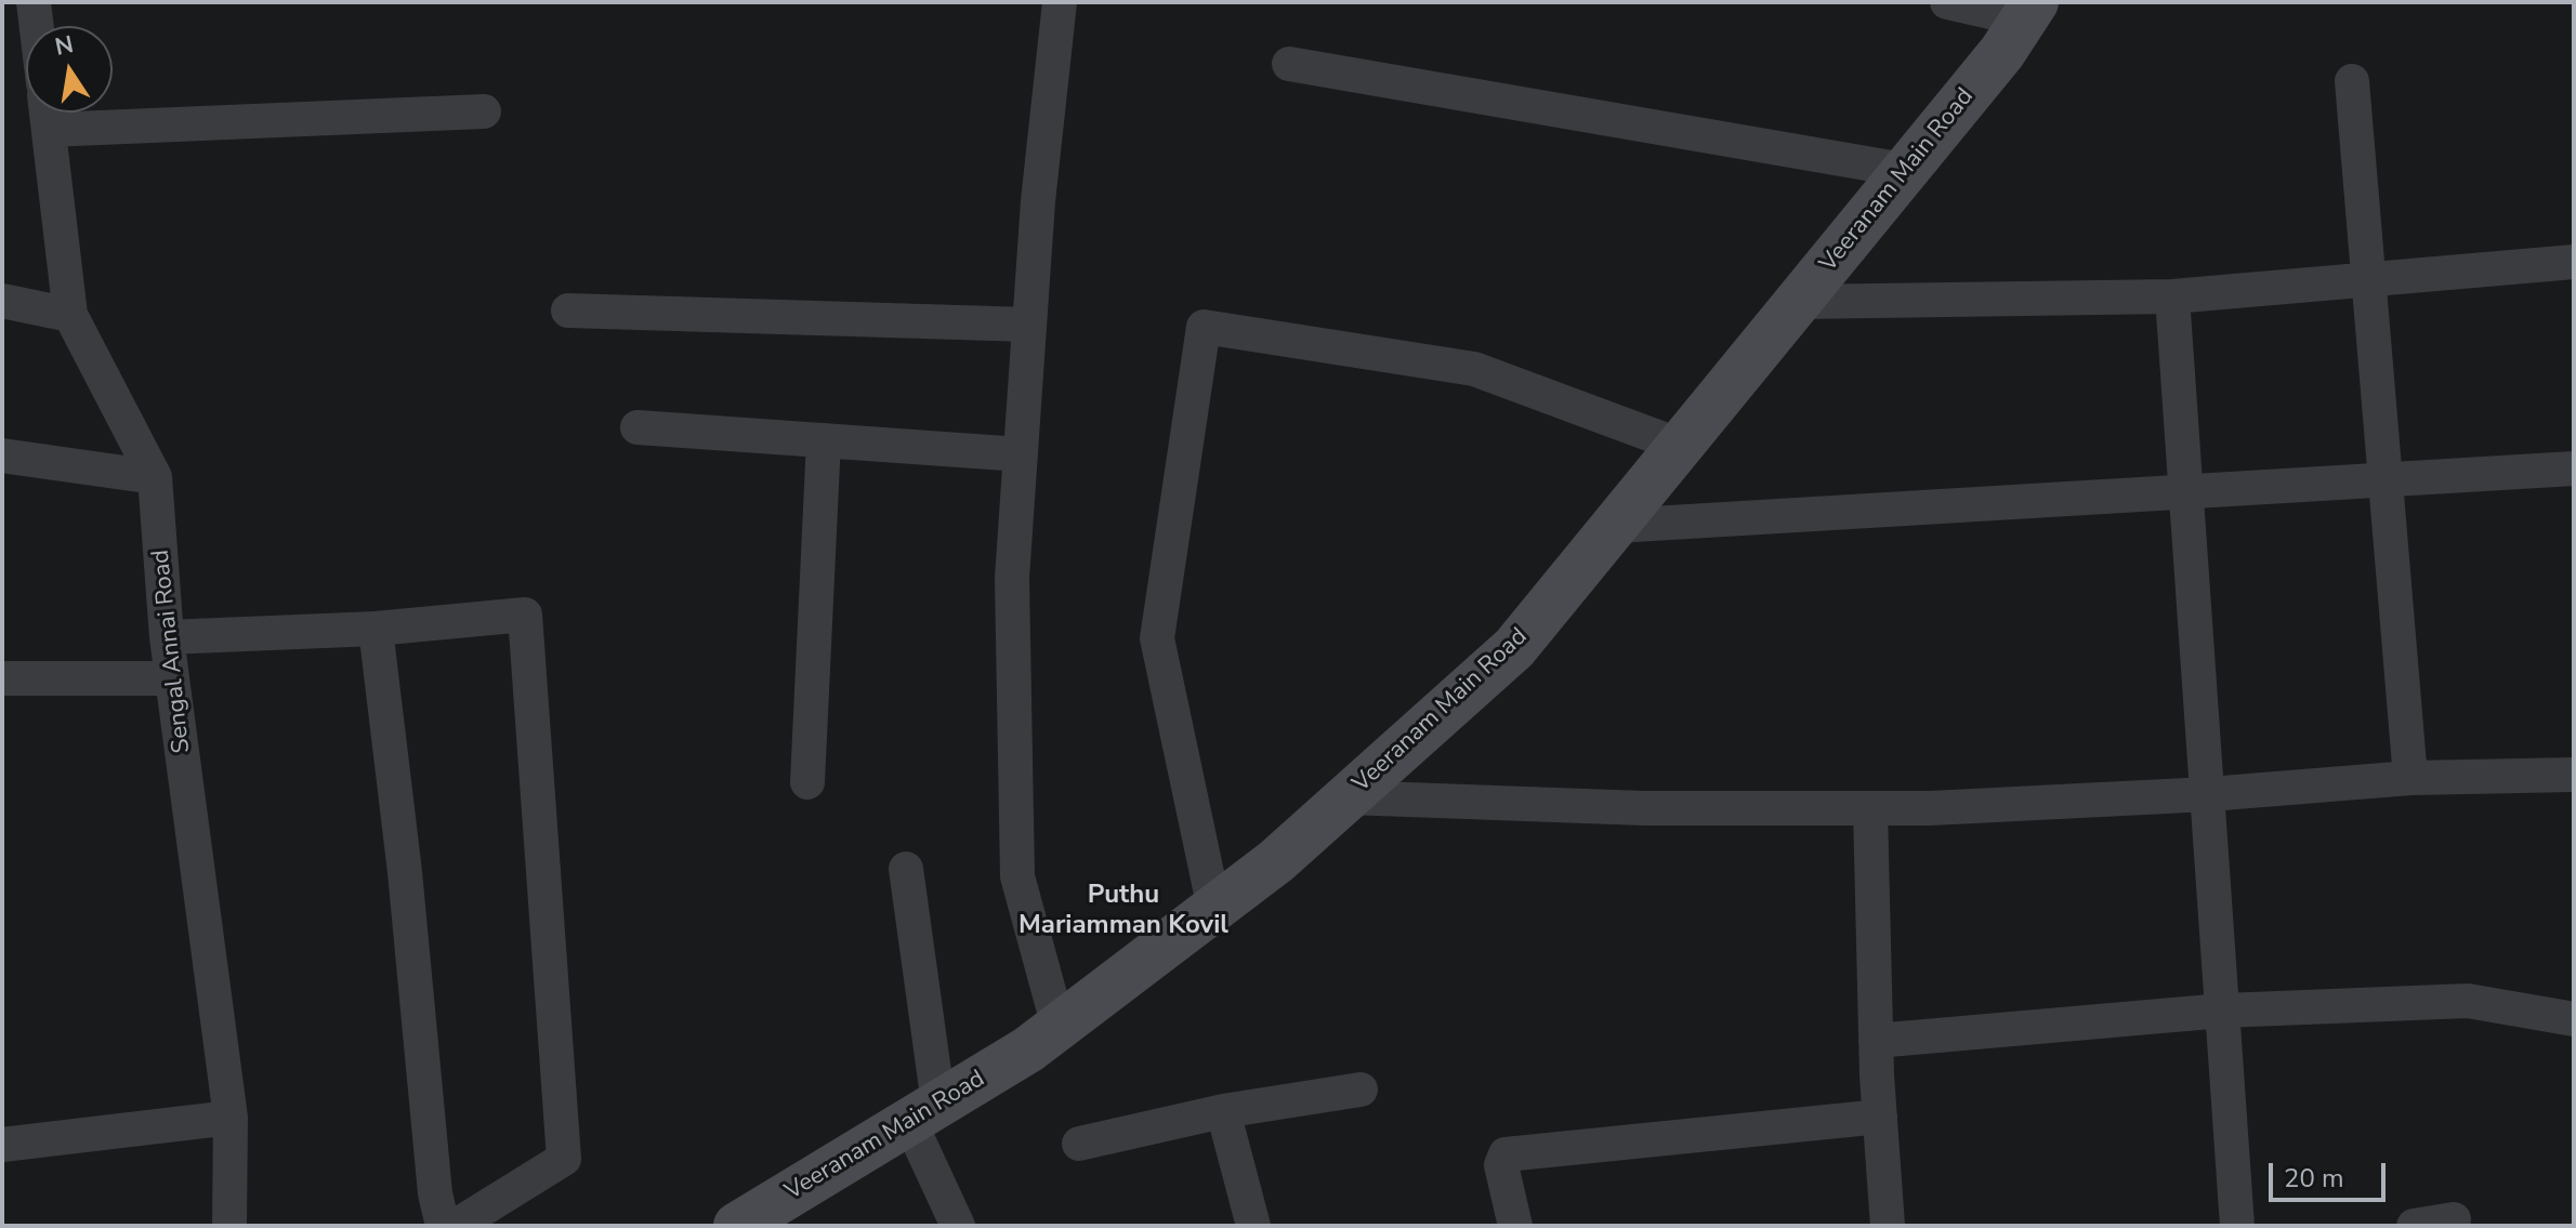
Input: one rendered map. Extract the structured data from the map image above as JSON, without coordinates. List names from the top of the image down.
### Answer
{
  "streets": {
    "main road": ["Veeranam Main Road"],
    "street": ["Sengal Annai Road"]
  },
  "districts": ["Puthu Mariamman Kovil"],
  "scale_bar": "20 m",
  "north": "top"
}
